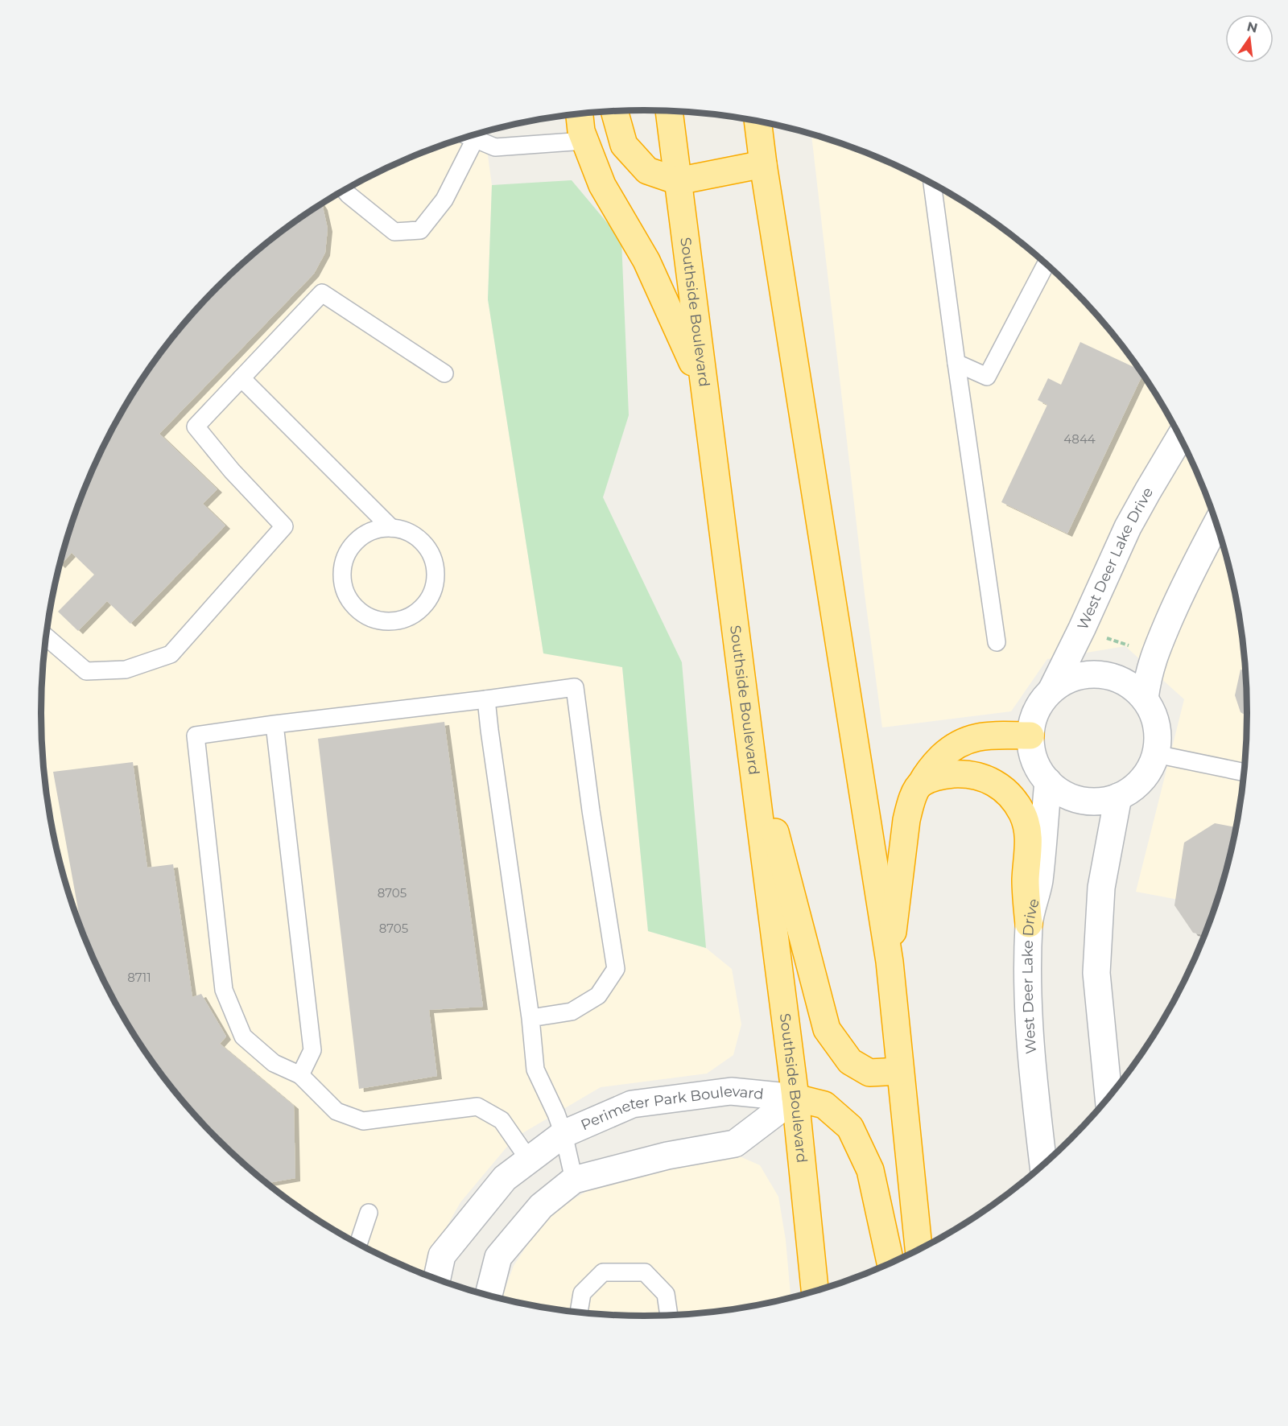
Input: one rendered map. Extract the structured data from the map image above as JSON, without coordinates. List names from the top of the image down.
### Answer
{
  "streets": {
    "highway": ["Southside Boulevard"],
    "street": ["West Deer Lake Drive", "Perimeter Park Boulevard"]
  },
  "crossings": [
    ["Southside Boulevard", "Perimeter Park Boulevard"]
  ],
  "house_numbers": [
    "4844",
    "8705",
    "8705",
    "8711"
  ],
  "north": "top"
}
